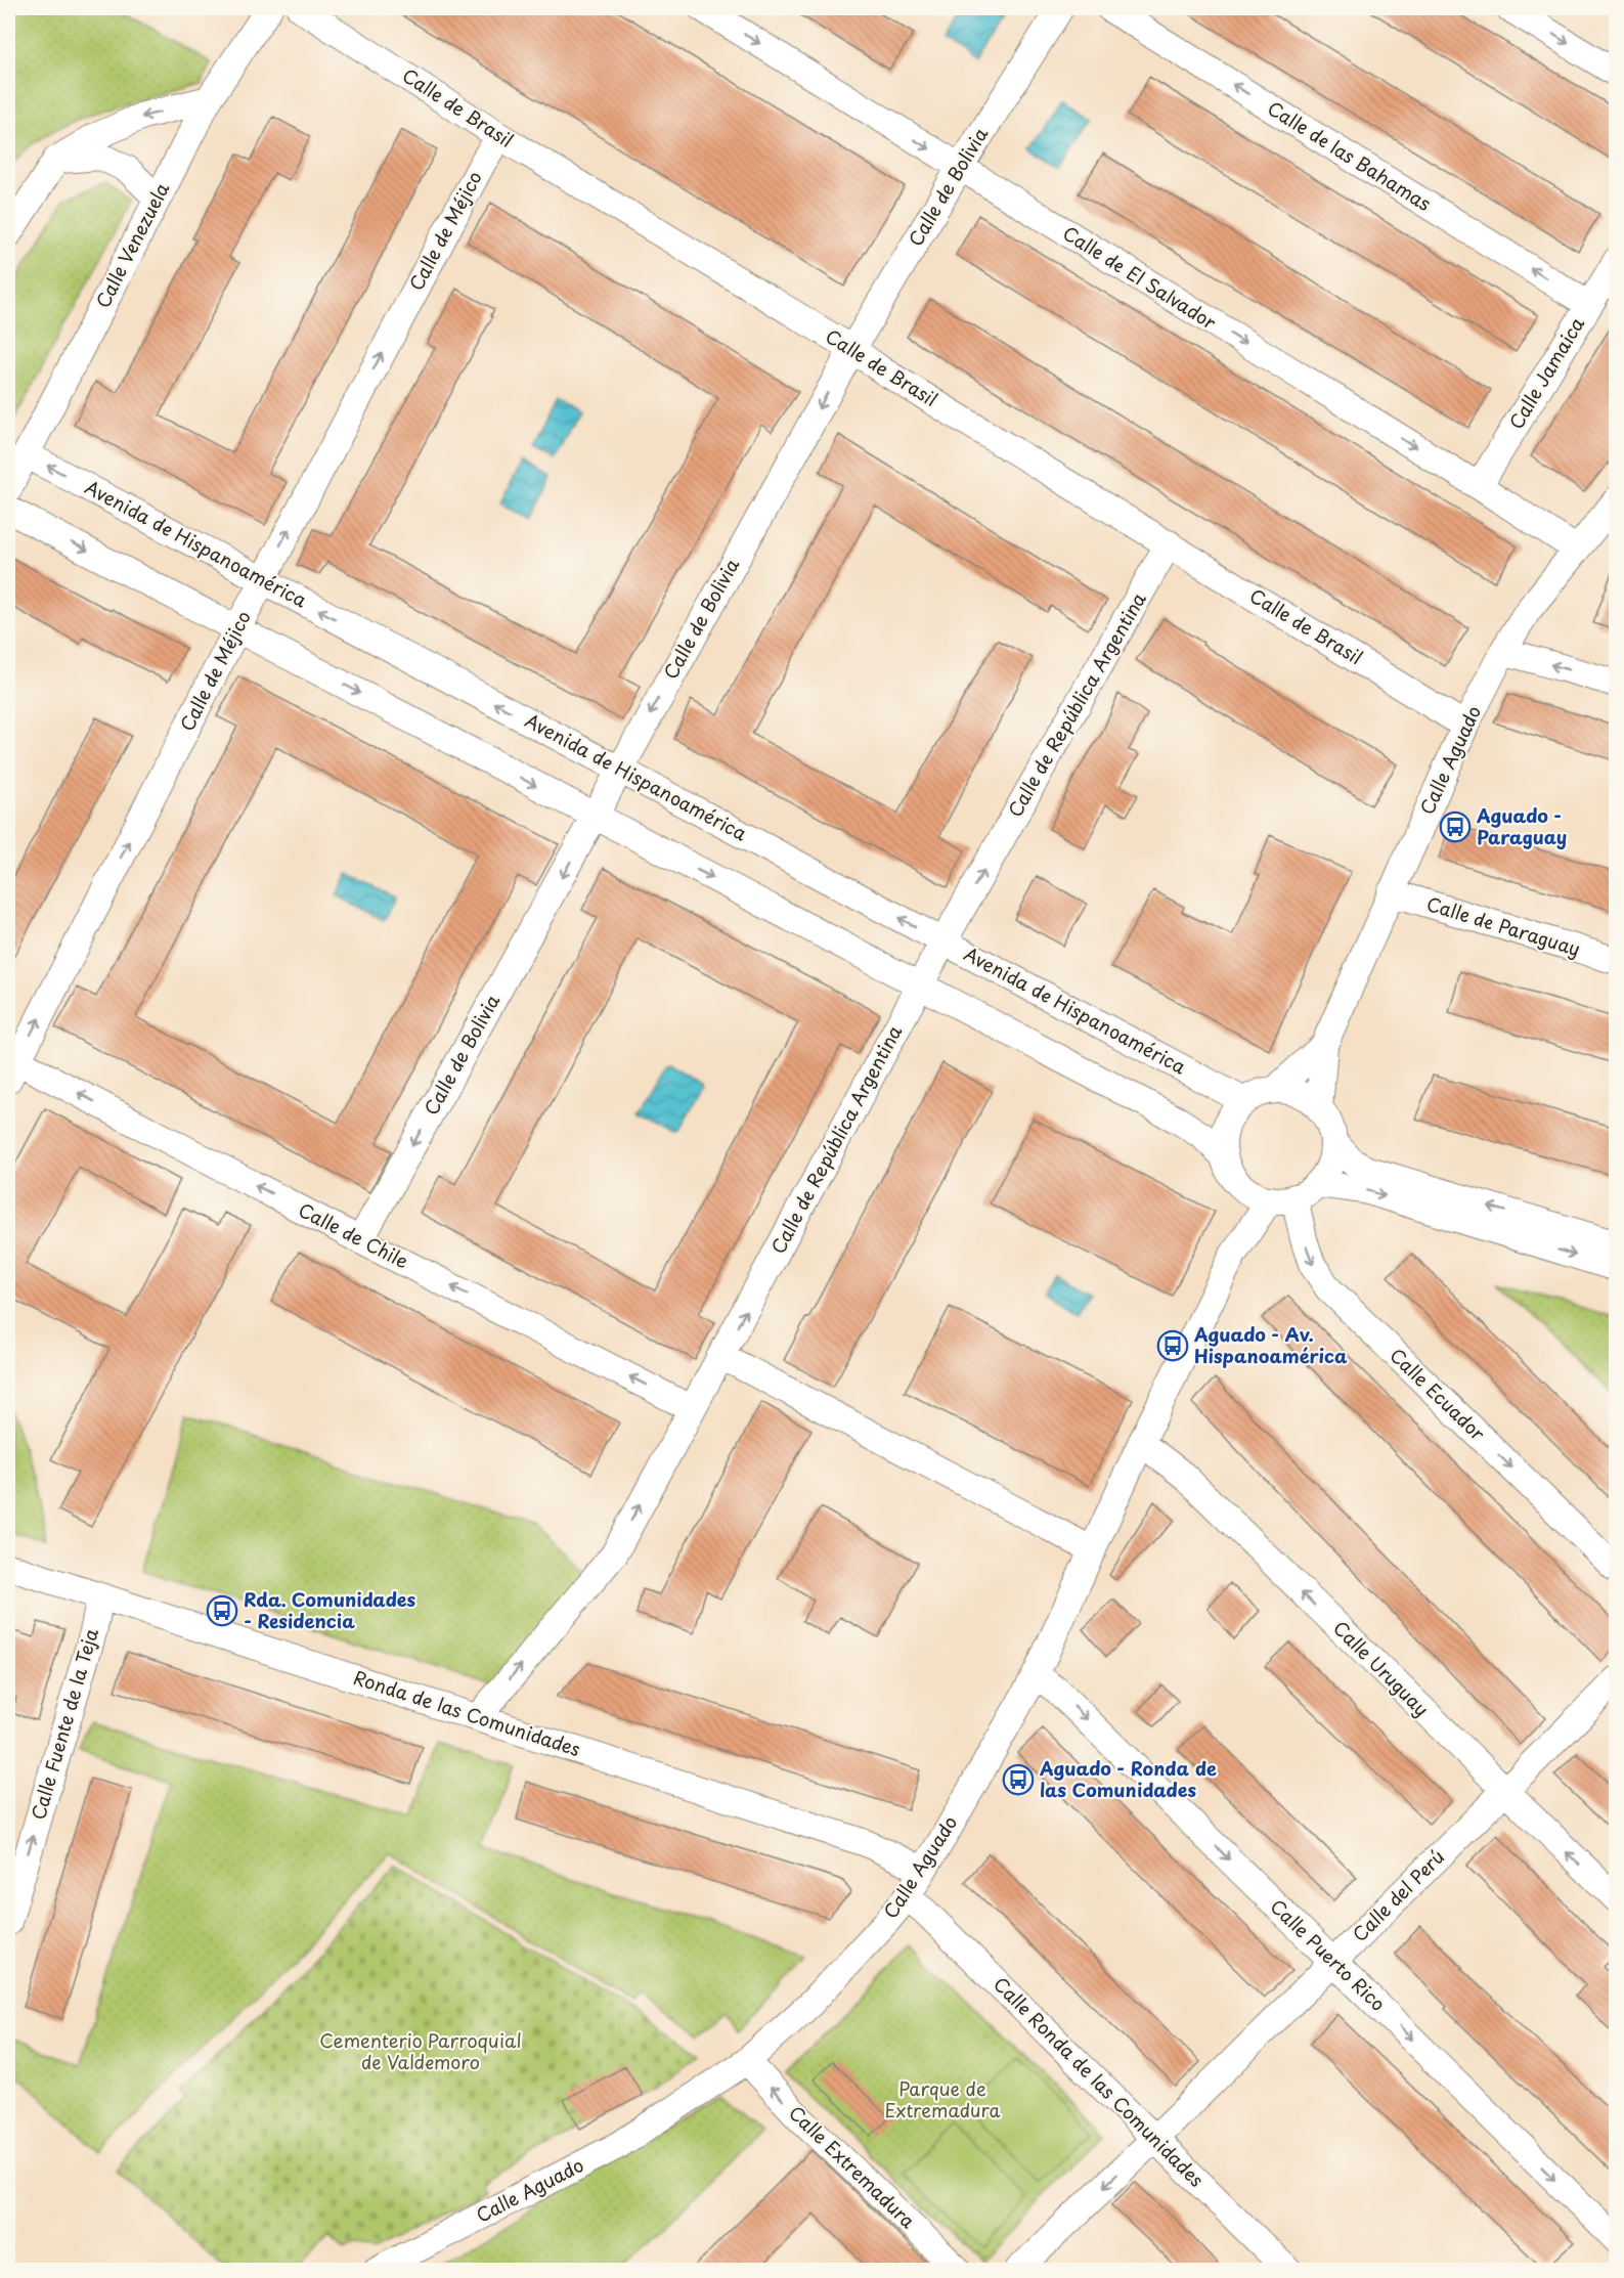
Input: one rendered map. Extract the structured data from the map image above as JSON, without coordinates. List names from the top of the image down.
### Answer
{
  "streets": {
    "street": [
      "Calle de Brasil",
      "Calle de las Bahamas",
      "Calle de Bolivia",
      "Calle de Méjico",
      "Calle Venezuela",
      "Calle de El Salvador",
      "Calle Jamaica",
      "Avenida de Hispanoamérica",
      "Calle de República Argentina",
      "Calle Aguado",
      "Calle de Paraguay",
      "Calle de Chile",
      "Calle Ecuador",
      "Calle Uruguay",
      "Ronda de las Comunidades",
      "Calle Fuente de la Teja",
      "Calle del Perú",
      "Calle Puerto Rico",
      "Calle Ronda de las Comunidades",
      "Calle Extremadura"
    ]
  },
  "crossings": [
    ["Calle de Brasil", "Calle de Bolivia"],
    ["Calle de Brasil", "Calle de Méjico"],
    ["Calle de Brasil", "Calle de República Argentina"],
    ["Calle de Brasil", "Calle Aguado"],
    ["Calle de las Bahamas", "Calle Jamaica"],
    ["Calle de Bolivia", "Calle de El Salvador"],
    ["Calle de Bolivia", "Avenida de Hispanoamérica"],
    ["Calle de Bolivia", "Calle de Chile"],
    ["Calle de Méjico", "Avenida de Hispanoamérica"],
    ["Calle de Méjico", "Calle de Chile"],
    ["Calle Venezuela", "Avenida de Hispanoamérica"],
    ["Calle de El Salvador", "Calle Jamaica"],
    ["Calle de El Salvador", "Calle Aguado"],
    ["Avenida de Hispanoamérica", "Calle de República Argentina"],
    ["Avenida de Hispanoamérica", "Calle Aguado"],
    ["Avenida de Hispanoamérica", "Calle Ecuador"],
    ["Calle de República Argentina", "Calle de Chile"],
    ["Calle de República Argentina", "Ronda de las Comunidades"],
    ["Calle Aguado", "Calle de Paraguay"],
    ["Calle Aguado", "Calle Ecuador"],
    ["Calle Aguado", "Calle Uruguay"],
    ["Calle Aguado", "Ronda de las Comunidades"],
    ["Calle Aguado", "Calle Puerto Rico"],
    ["Calle Aguado", "Calle Ronda de las Comunidades"],
    ["Calle Aguado", "Calle Extremadura"],
    ["Calle Uruguay", "Calle del Perú"],
    ["Ronda de las Comunidades", "Calle Fuente de la Teja"],
    ["Calle del Perú", "Calle Puerto Rico"],
    ["Calle del Perú", "Calle Ronda de las Comunidades"]
  ],
  "one_way": [
    "Calle de las Bahamas",
    "Calle de Bolivia",
    "Calle de Méjico",
    "Calle de El Salvador",
    "Calle de República Argentina",
    "Calle de Chile",
    "Calle Ecuador",
    "Calle Uruguay",
    "Calle Fuente de la Teja",
    "Calle Puerto Rico",
    "Calle Extremadura"
  ],
  "parks": ["Cementerio Parroquial de Valdemoro", "Parque de Extremadura"],
  "places": {
    "bus stop": [
      "Aguado - Paraguay",
      "Aguado - Av. Hispanoamérica",
      "Rda. Comunidades - Residencia",
      "Aguado - Ronda de las Comunidades"
    ]
  }
}
